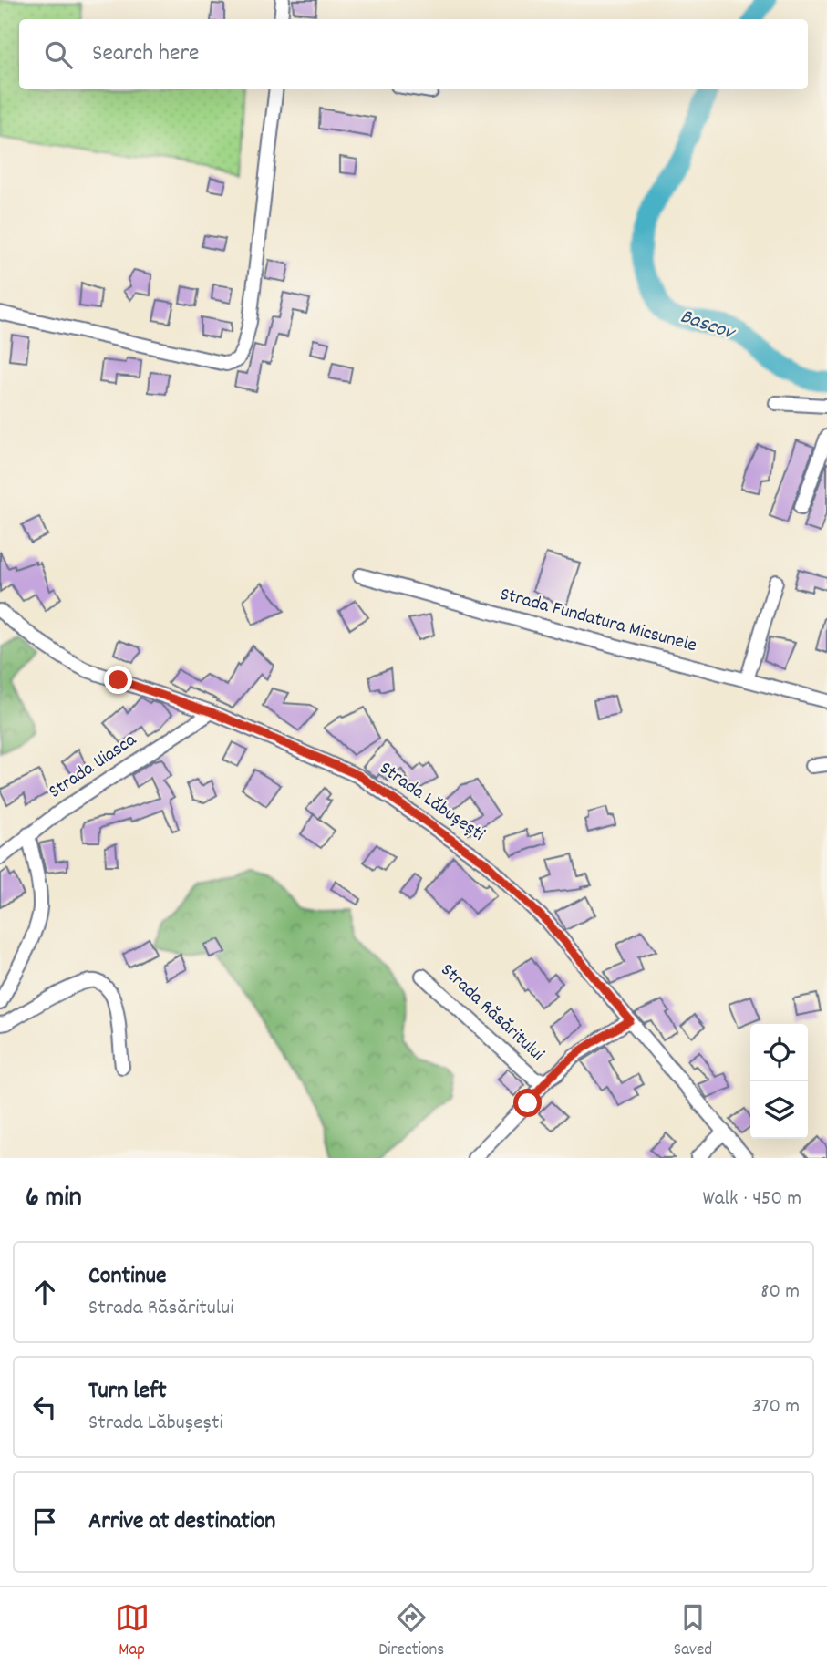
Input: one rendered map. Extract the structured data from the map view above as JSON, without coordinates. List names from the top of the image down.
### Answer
{
  "streets": {
    "street": [
      "Strada Fundatura Micsunele",
      "Strada Uiasca",
      "Strada Lăbușești",
      "Strada Răsăritului"
    ]
  },
  "crossings": [
    ["Strada Uiasca", "Strada Lăbușești"],
    ["Strada Lăbușești", "Strada Răsăritului"]
  ],
  "water": ["Bascov"],
  "page": {
    "search": "Search here",
    "heading": ["6 min", "Walk · 450 m"],
    "list": [
      ["Continue", "Strada Răsăritului", "80 m"],
      ["Turn left", "Strada Lăbușești", "370 m"],
      "Arrive at destination"
    ],
    "nav": ["Map", "Directions", "Saved"]
  }
}
